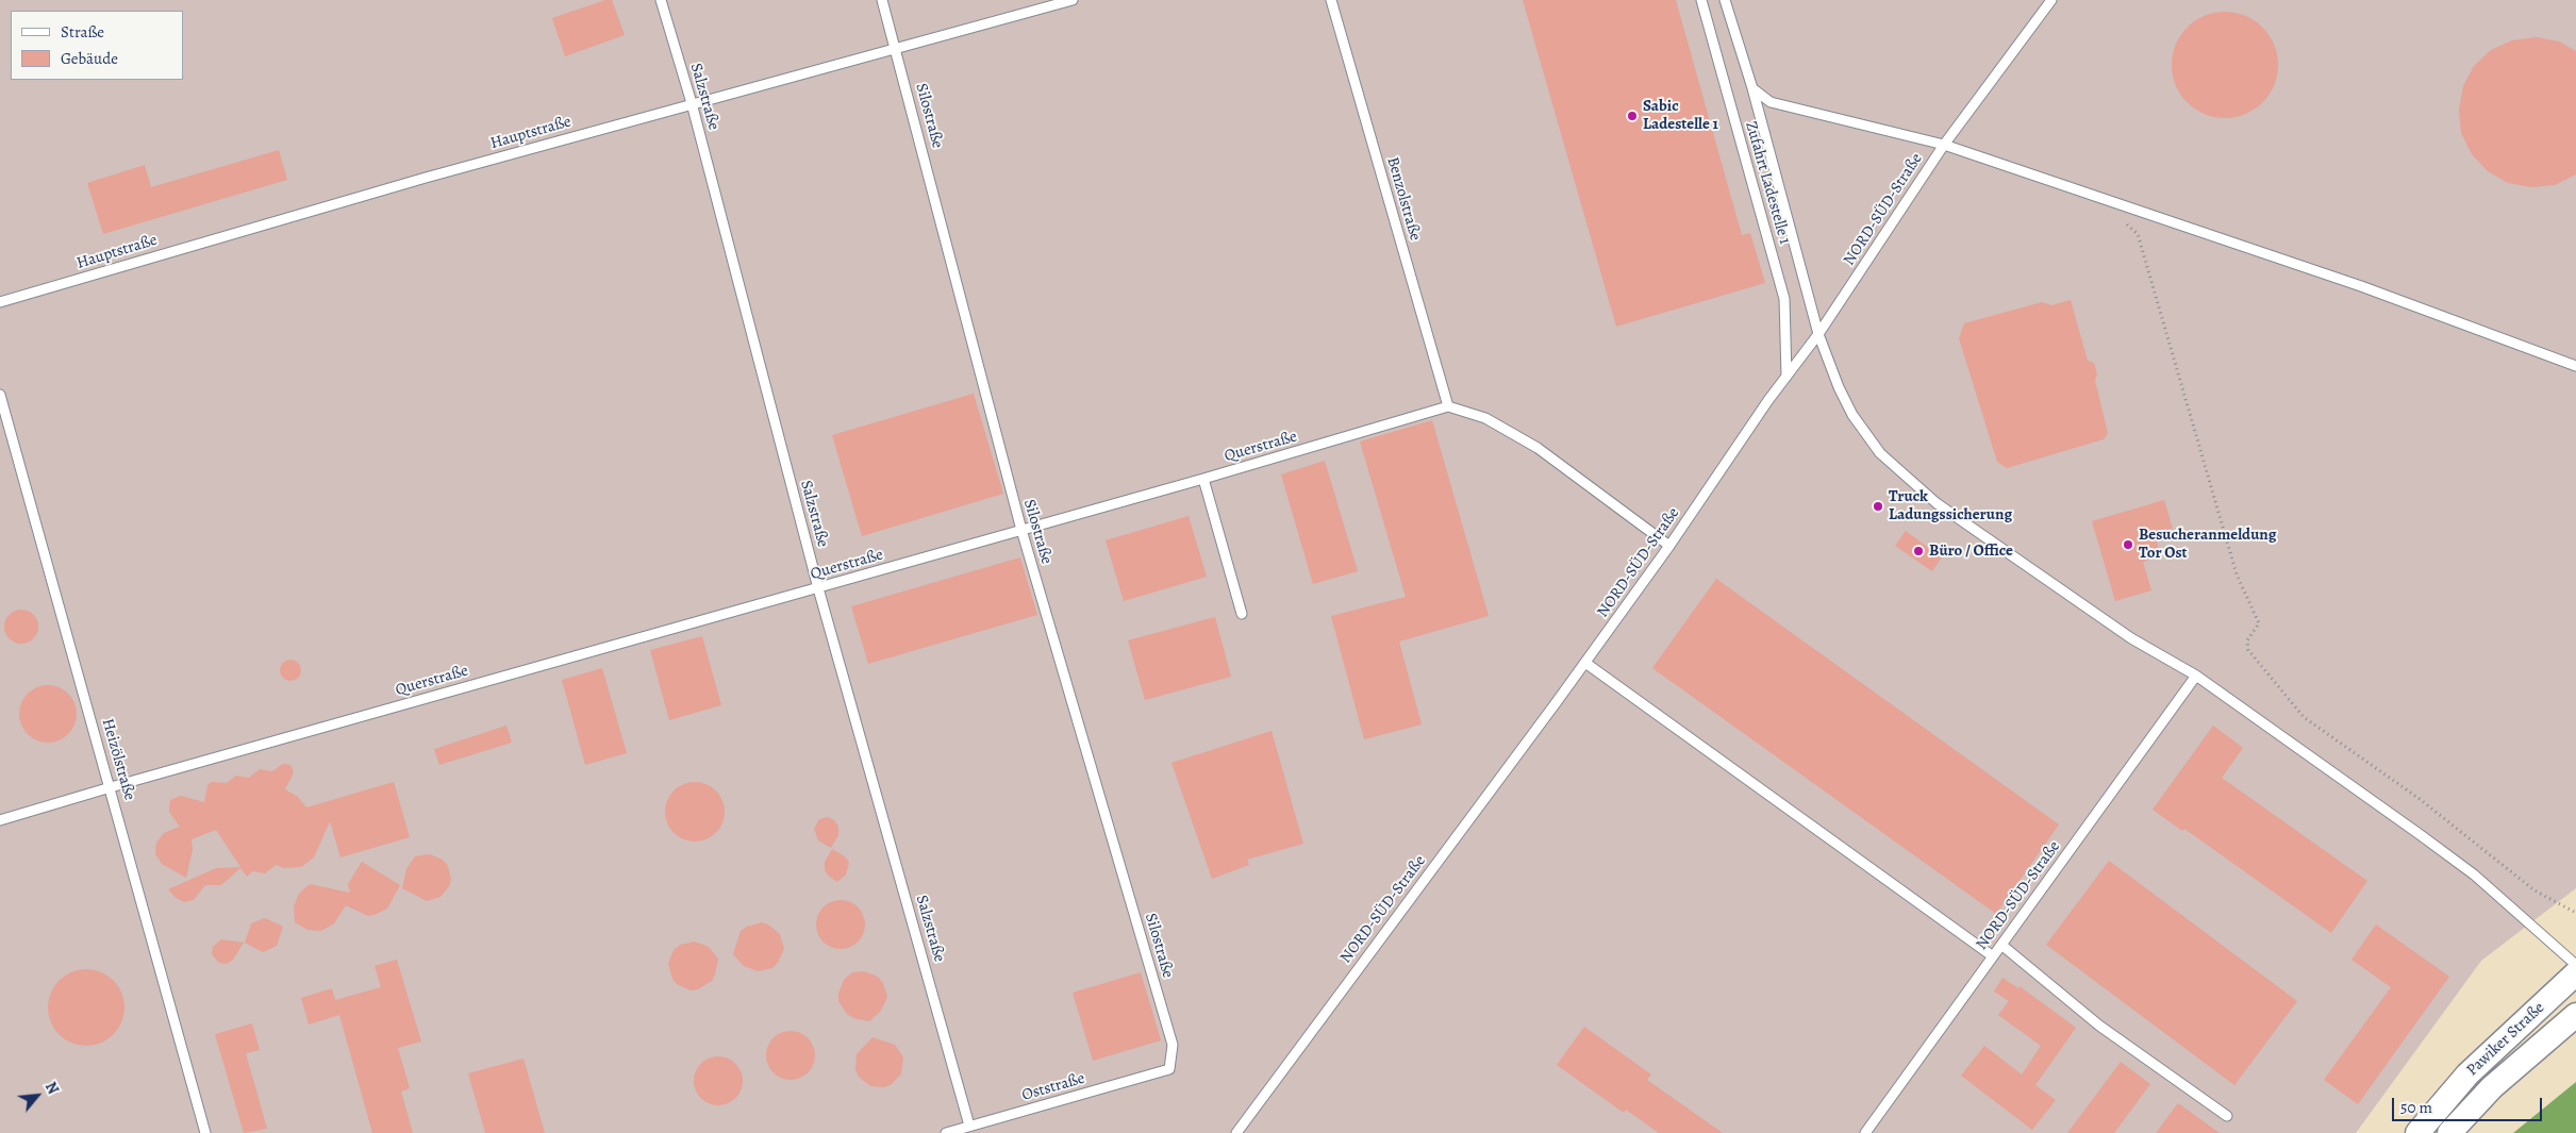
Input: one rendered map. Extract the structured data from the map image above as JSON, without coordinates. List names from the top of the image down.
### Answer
{
  "streets": {
    "street": ["Pawiker Straße"],
    "lane": [
      "Salzstraße",
      "Silostraße",
      "Hauptstraße",
      "Zufahrt Ladestelle 1",
      "Benzolstraße",
      "NORD-SÜD-Straße",
      "Querstraße",
      "Heizölstraße",
      "Oststraße"
    ]
  },
  "crossings": [
    ["Salzstraße", "Hauptstraße"],
    ["Salzstraße", "Querstraße"],
    ["Salzstraße", "Oststraße"],
    ["Silostraße", "Hauptstraße"],
    ["Silostraße", "Querstraße"],
    ["Silostraße", "Oststraße"],
    ["Zufahrt Ladestelle 1", "NORD-SÜD-Straße"],
    ["Benzolstraße", "Querstraße"],
    ["Querstraße", "Heizölstraße"]
  ],
  "places": [
    "Sabic Ladestelle 1",
    "Truck Ladungssicherung",
    "Besucheranmeldung Tor Ost",
    "Büro / Office"
  ],
  "legend": ["Straße", "Gebäude"],
  "scale_bar": "50 m",
  "north": "top right"
}
